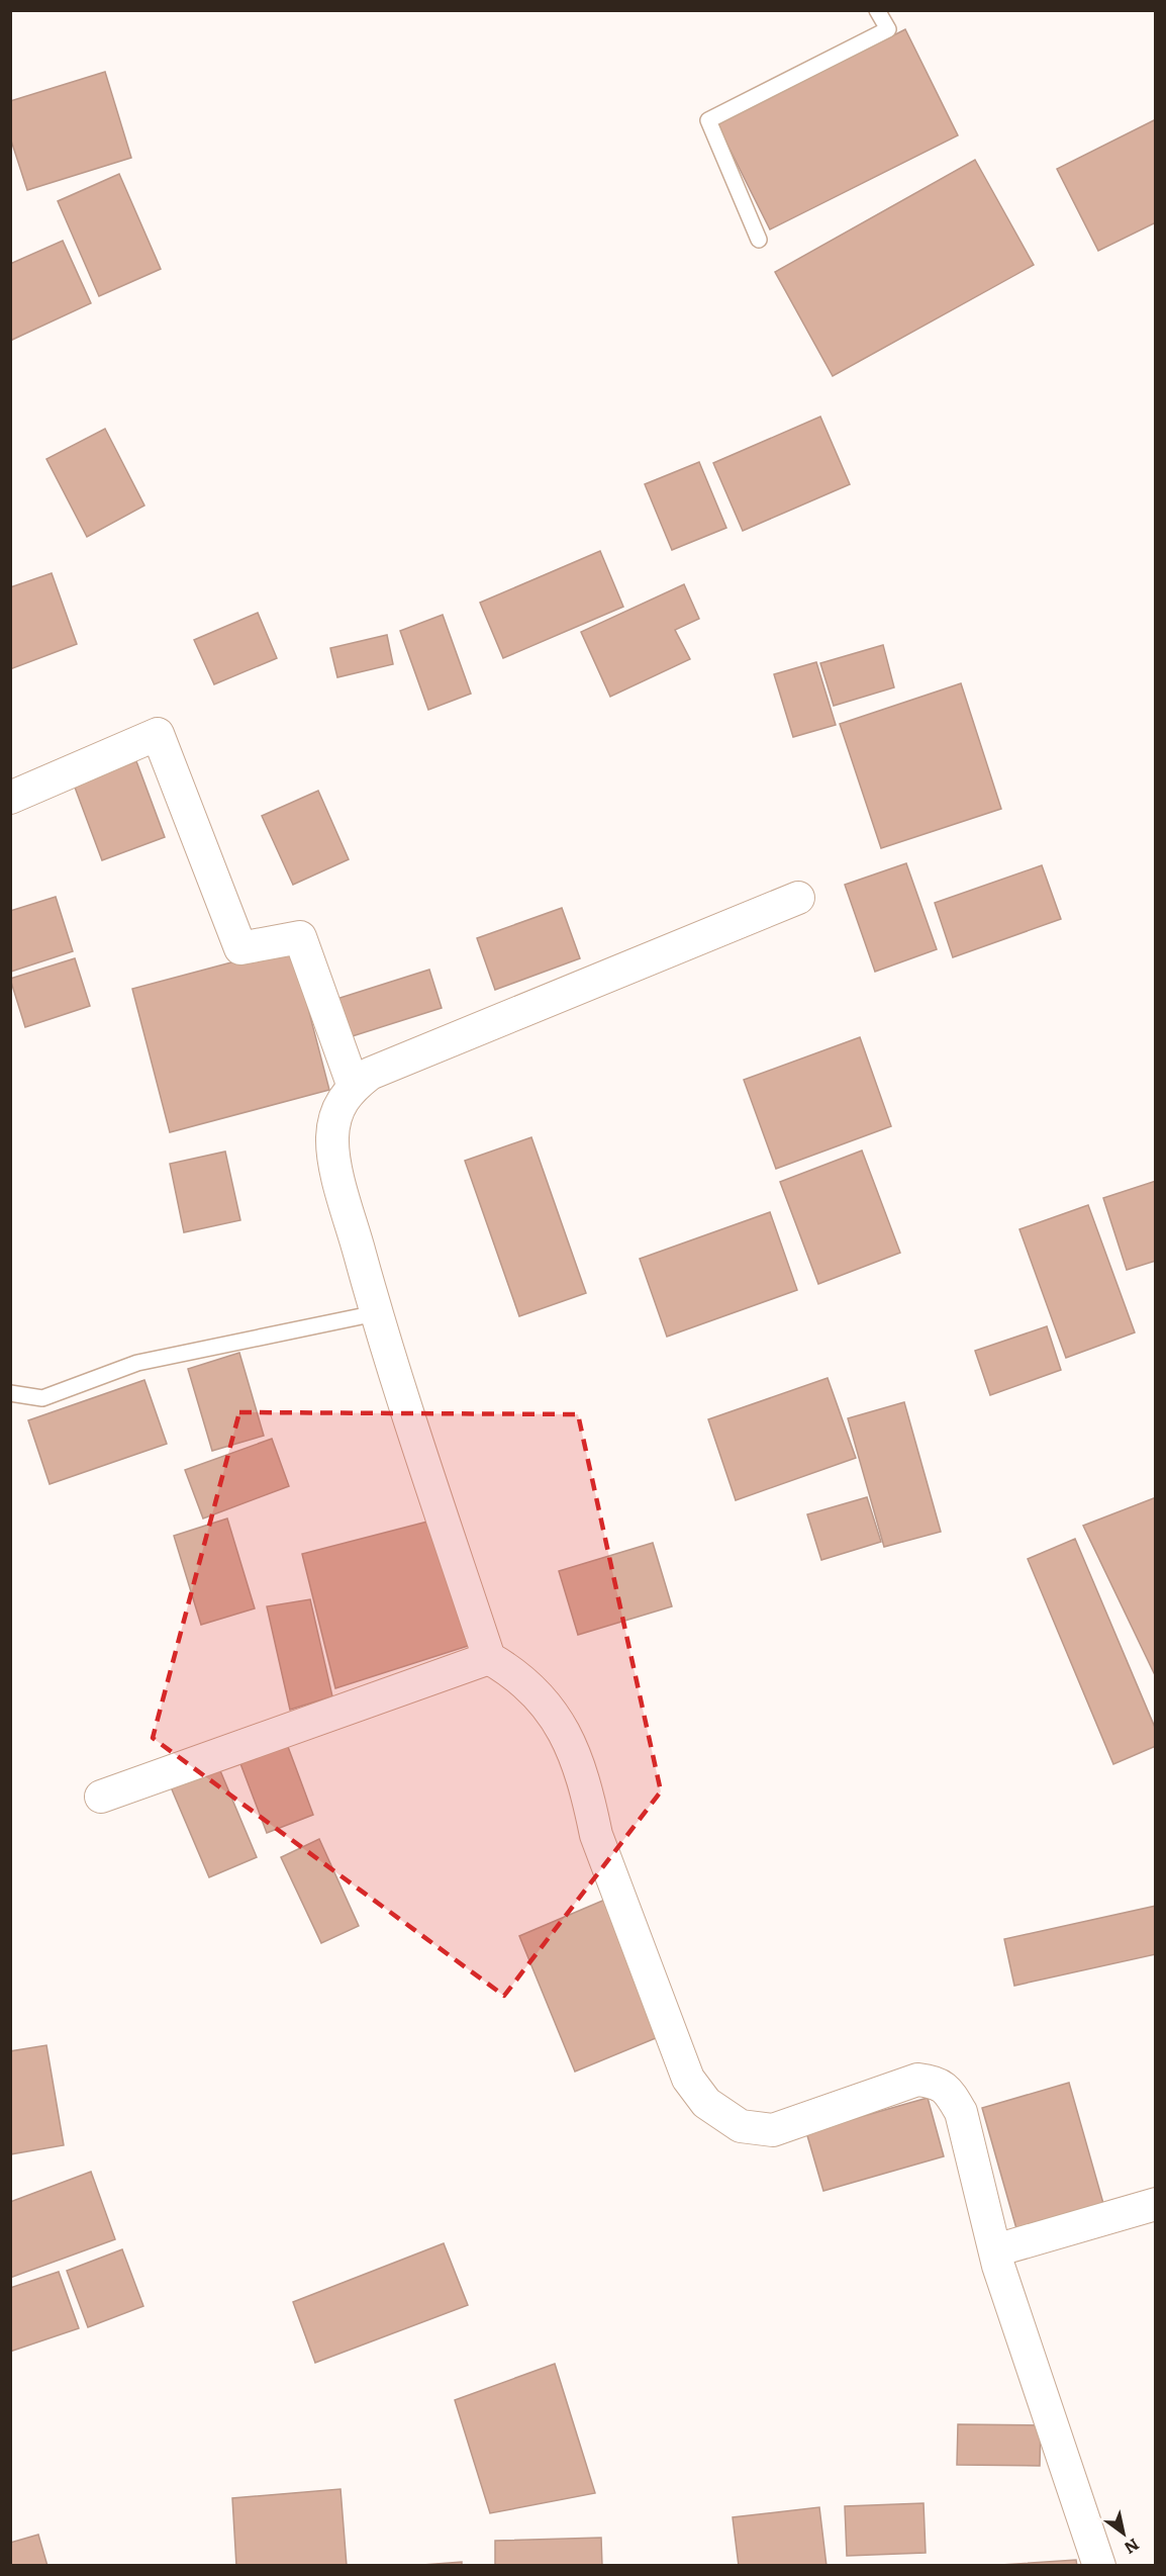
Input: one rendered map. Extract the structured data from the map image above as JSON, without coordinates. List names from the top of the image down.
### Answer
{
  "north": "bottom right"
}
